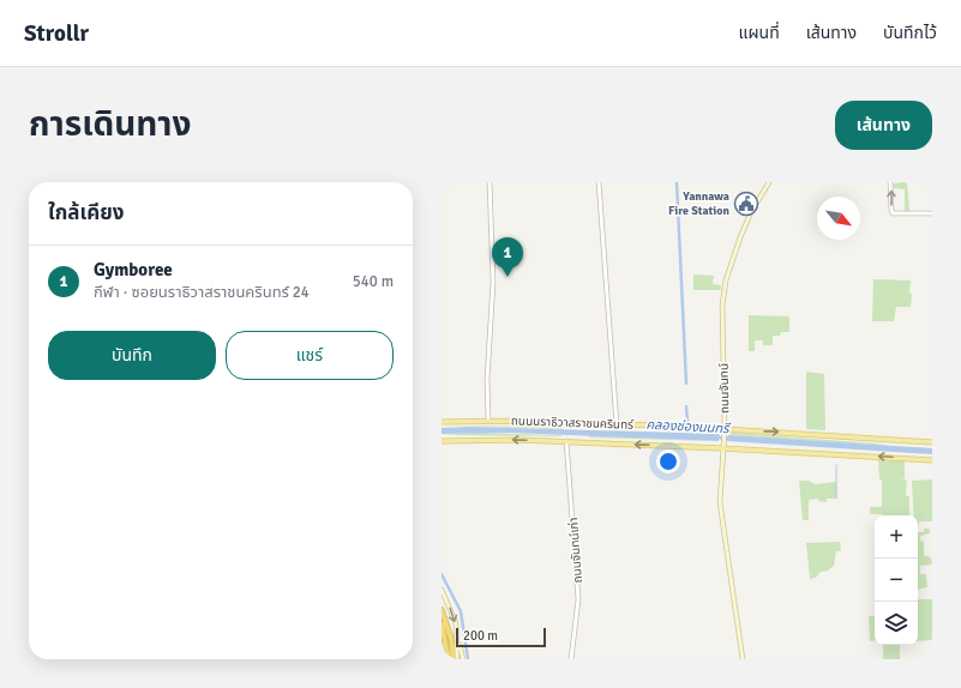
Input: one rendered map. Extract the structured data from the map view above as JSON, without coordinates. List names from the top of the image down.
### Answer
{
  "streets": {
    "main road": ["ถนนจันทน์", "ถนนนราธิวาสราชนครินทร์"],
    "street": ["ถนนจันทน์เก่า"]
  },
  "crossings": [
    ["ถนนจันทน์", "ถนนนราธิวาสราชนครินทร์"],
    ["ถนนนราธิวาสราชนครินทร์", "ถนนจันทน์เก่า"]
  ],
  "water": ["คลองช่องนนทรี"],
  "places": {
    "public building": ["Yannawa Fire Station"]
  },
  "scale_bar": "200 m",
  "north": "bottom right",
  "page": {
    "header": "Strollr",
    "nav": ["แผนที่", "เส้นทาง", "บันทึกไว้"],
    "title": "การเดินทาง",
    "buttons": [
      "เส้นทาง",
      ["บันทึก", "แชร์"]
    ],
    "heading": "ใกล้เคียง",
    "pins": "1",
    "list": [
      {
        "mark": "1",
        "name": "Gymboree",
        "note": "กีฬา · ซอยนราธิวาสราชนครินทร์ 24",
        "value": "540 m"
      }
    ],
    "map_buttons": ["+", "−"],
    "scale": "200 m"
  }
}
